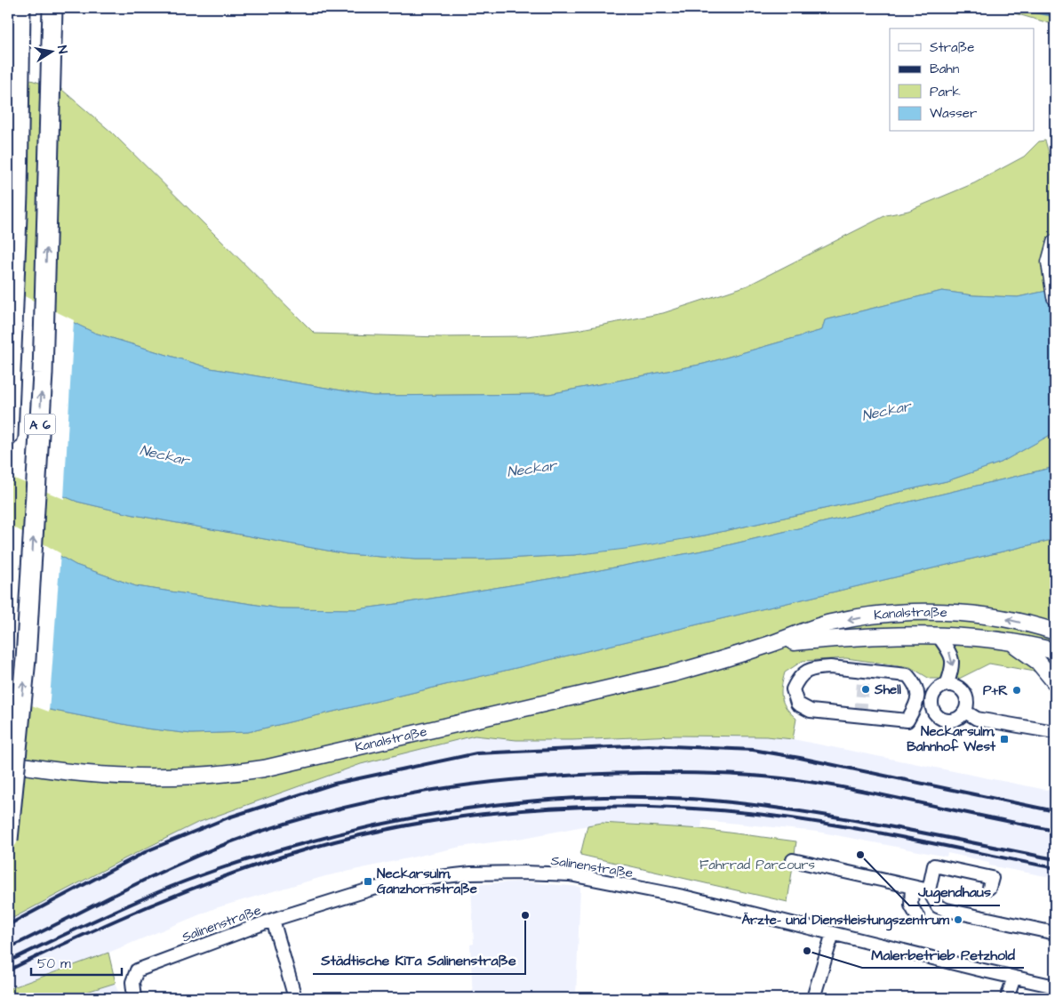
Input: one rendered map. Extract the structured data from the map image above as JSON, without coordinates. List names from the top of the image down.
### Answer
{
  "streets": {
    "highway": ["A 6"],
    "main road": ["Kanalstraße"],
    "street": ["Salinenstraße"]
  },
  "water": ["Neckar"],
  "parks": ["Fahrrad Parcours"],
  "places": {
    "other": [
      "Shell",
      "P+R",
      "Jugendhaus",
      "Städtische KiTa Salinenstraße",
      "Ärzte- und Dienstleistungszentrum",
      "Malerbetrieb Petzhold"
    ],
    "transit": ["Neckarsulm, Bahnhof West", "Neckarsulm, Ganzhornstraße"]
  },
  "legend": [
    "Straße",
    "Bahn",
    "Park",
    "Wasser"
  ],
  "scale_bar": "50 m",
  "north": "right"
}
